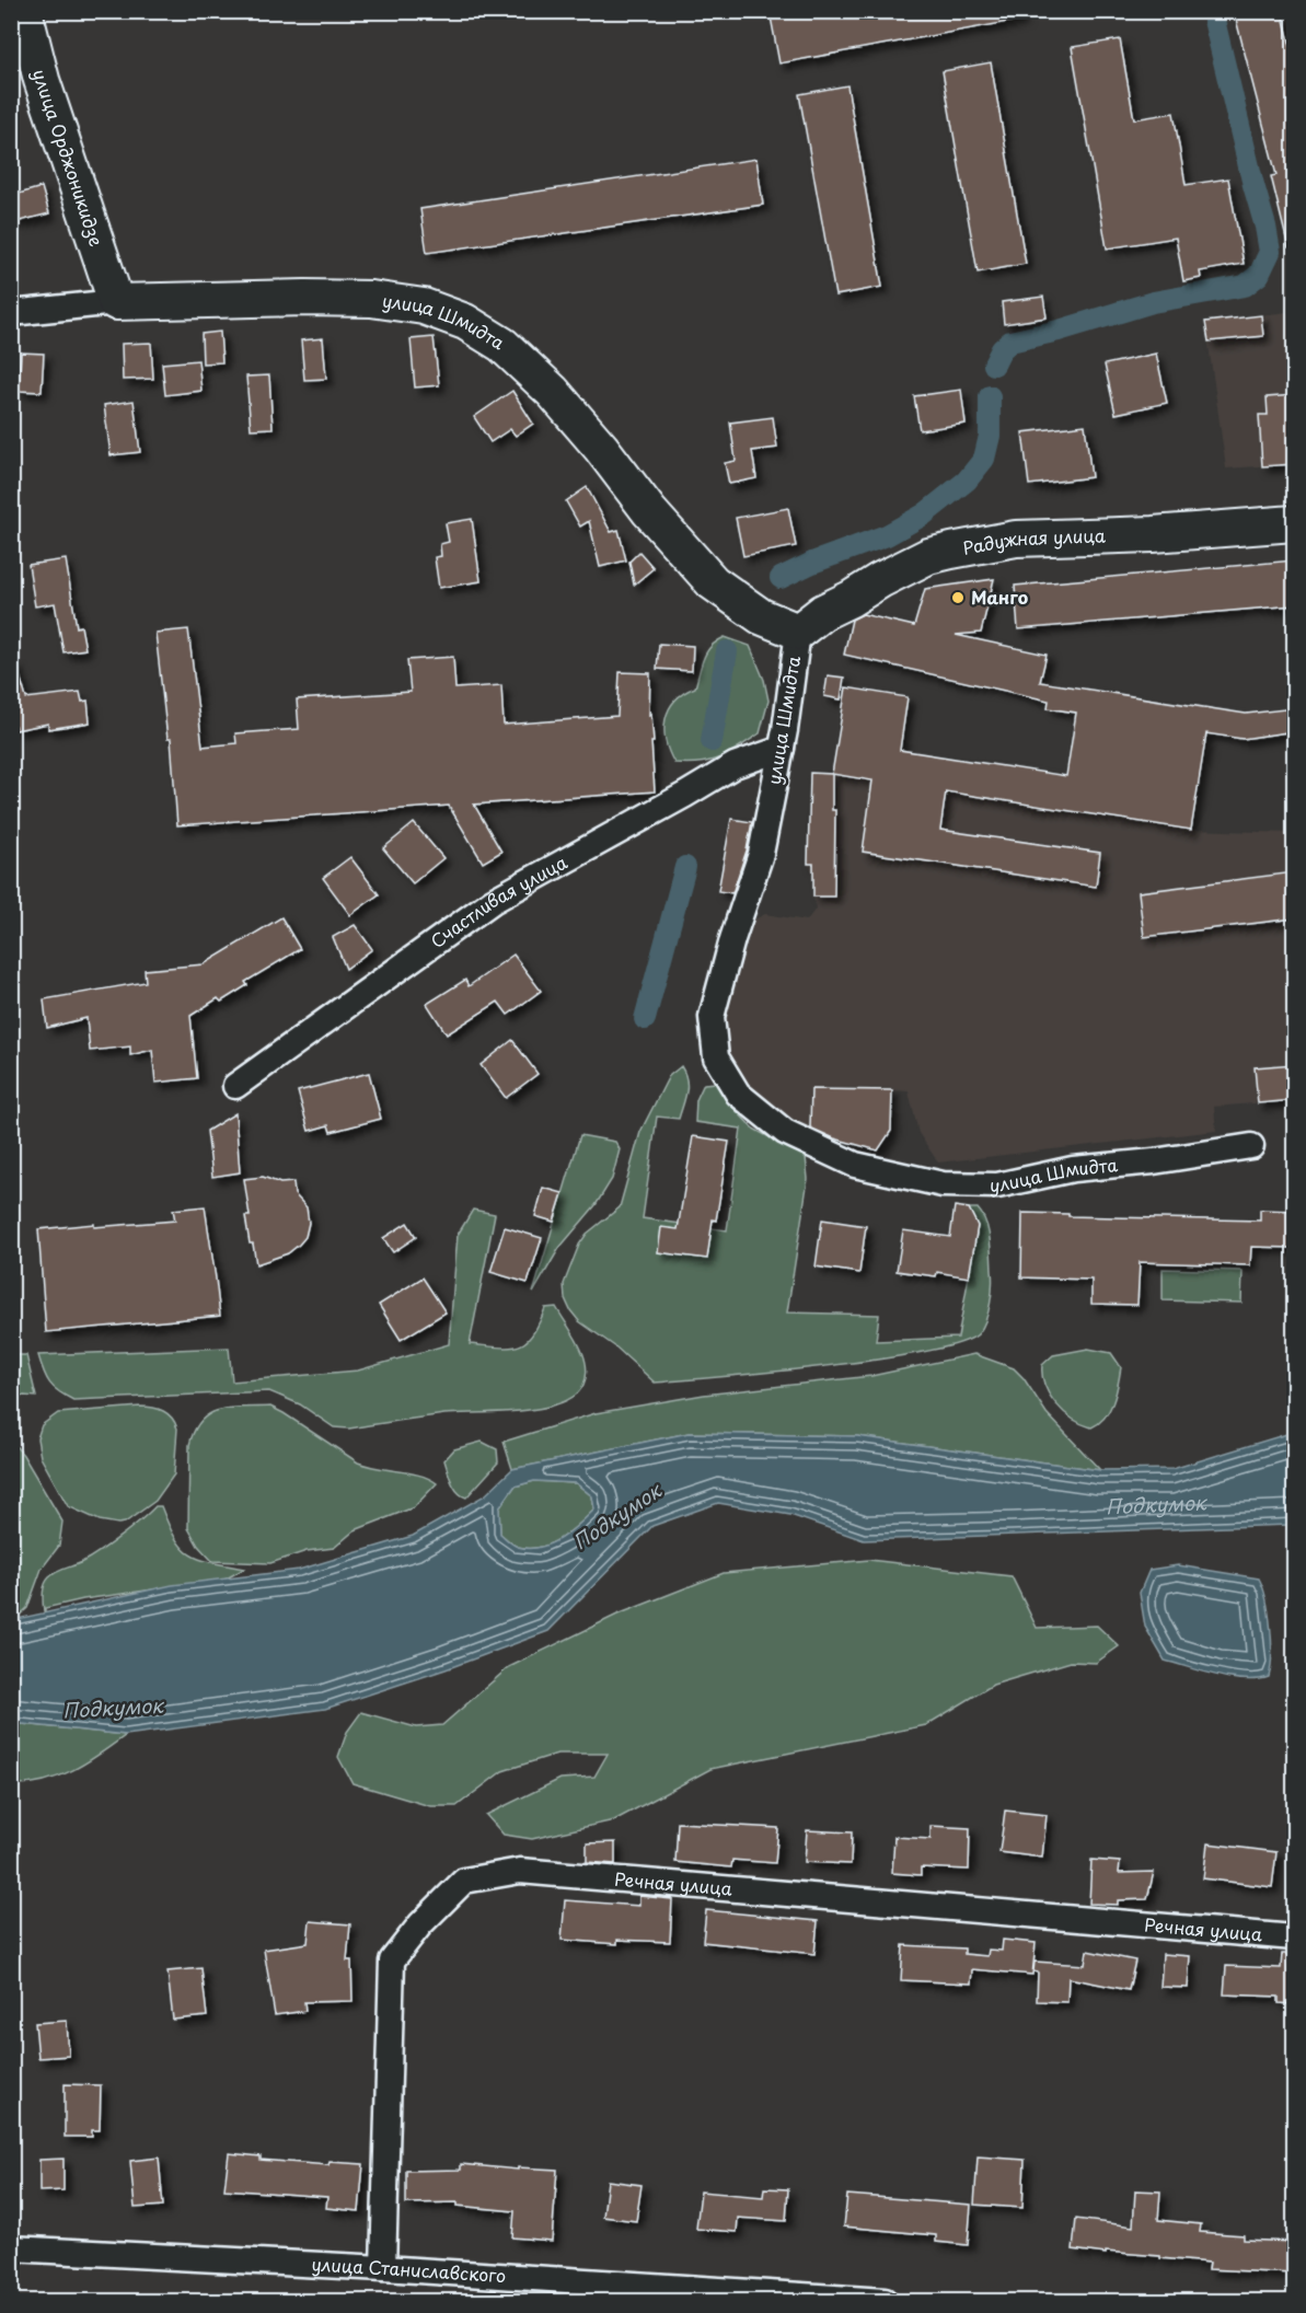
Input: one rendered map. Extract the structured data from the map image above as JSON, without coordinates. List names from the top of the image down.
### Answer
{
  "streets": {
    "street": [
      "улица Орджоникидзе",
      "улица Шмидта",
      "Радужная улица",
      "Счастливая улица",
      "Речная улица",
      "улица Станиславского"
    ]
  },
  "crossings": [
    ["улица Орджоникидзе", "улица Шмидта"],
    ["улица Шмидта", "Радужная улица"],
    ["улица Шмидта", "Счастливая улица"],
    ["Речная улица", "улица Станиславского"]
  ],
  "water": ["Подкумок"],
  "places": ["Манго"]
}
